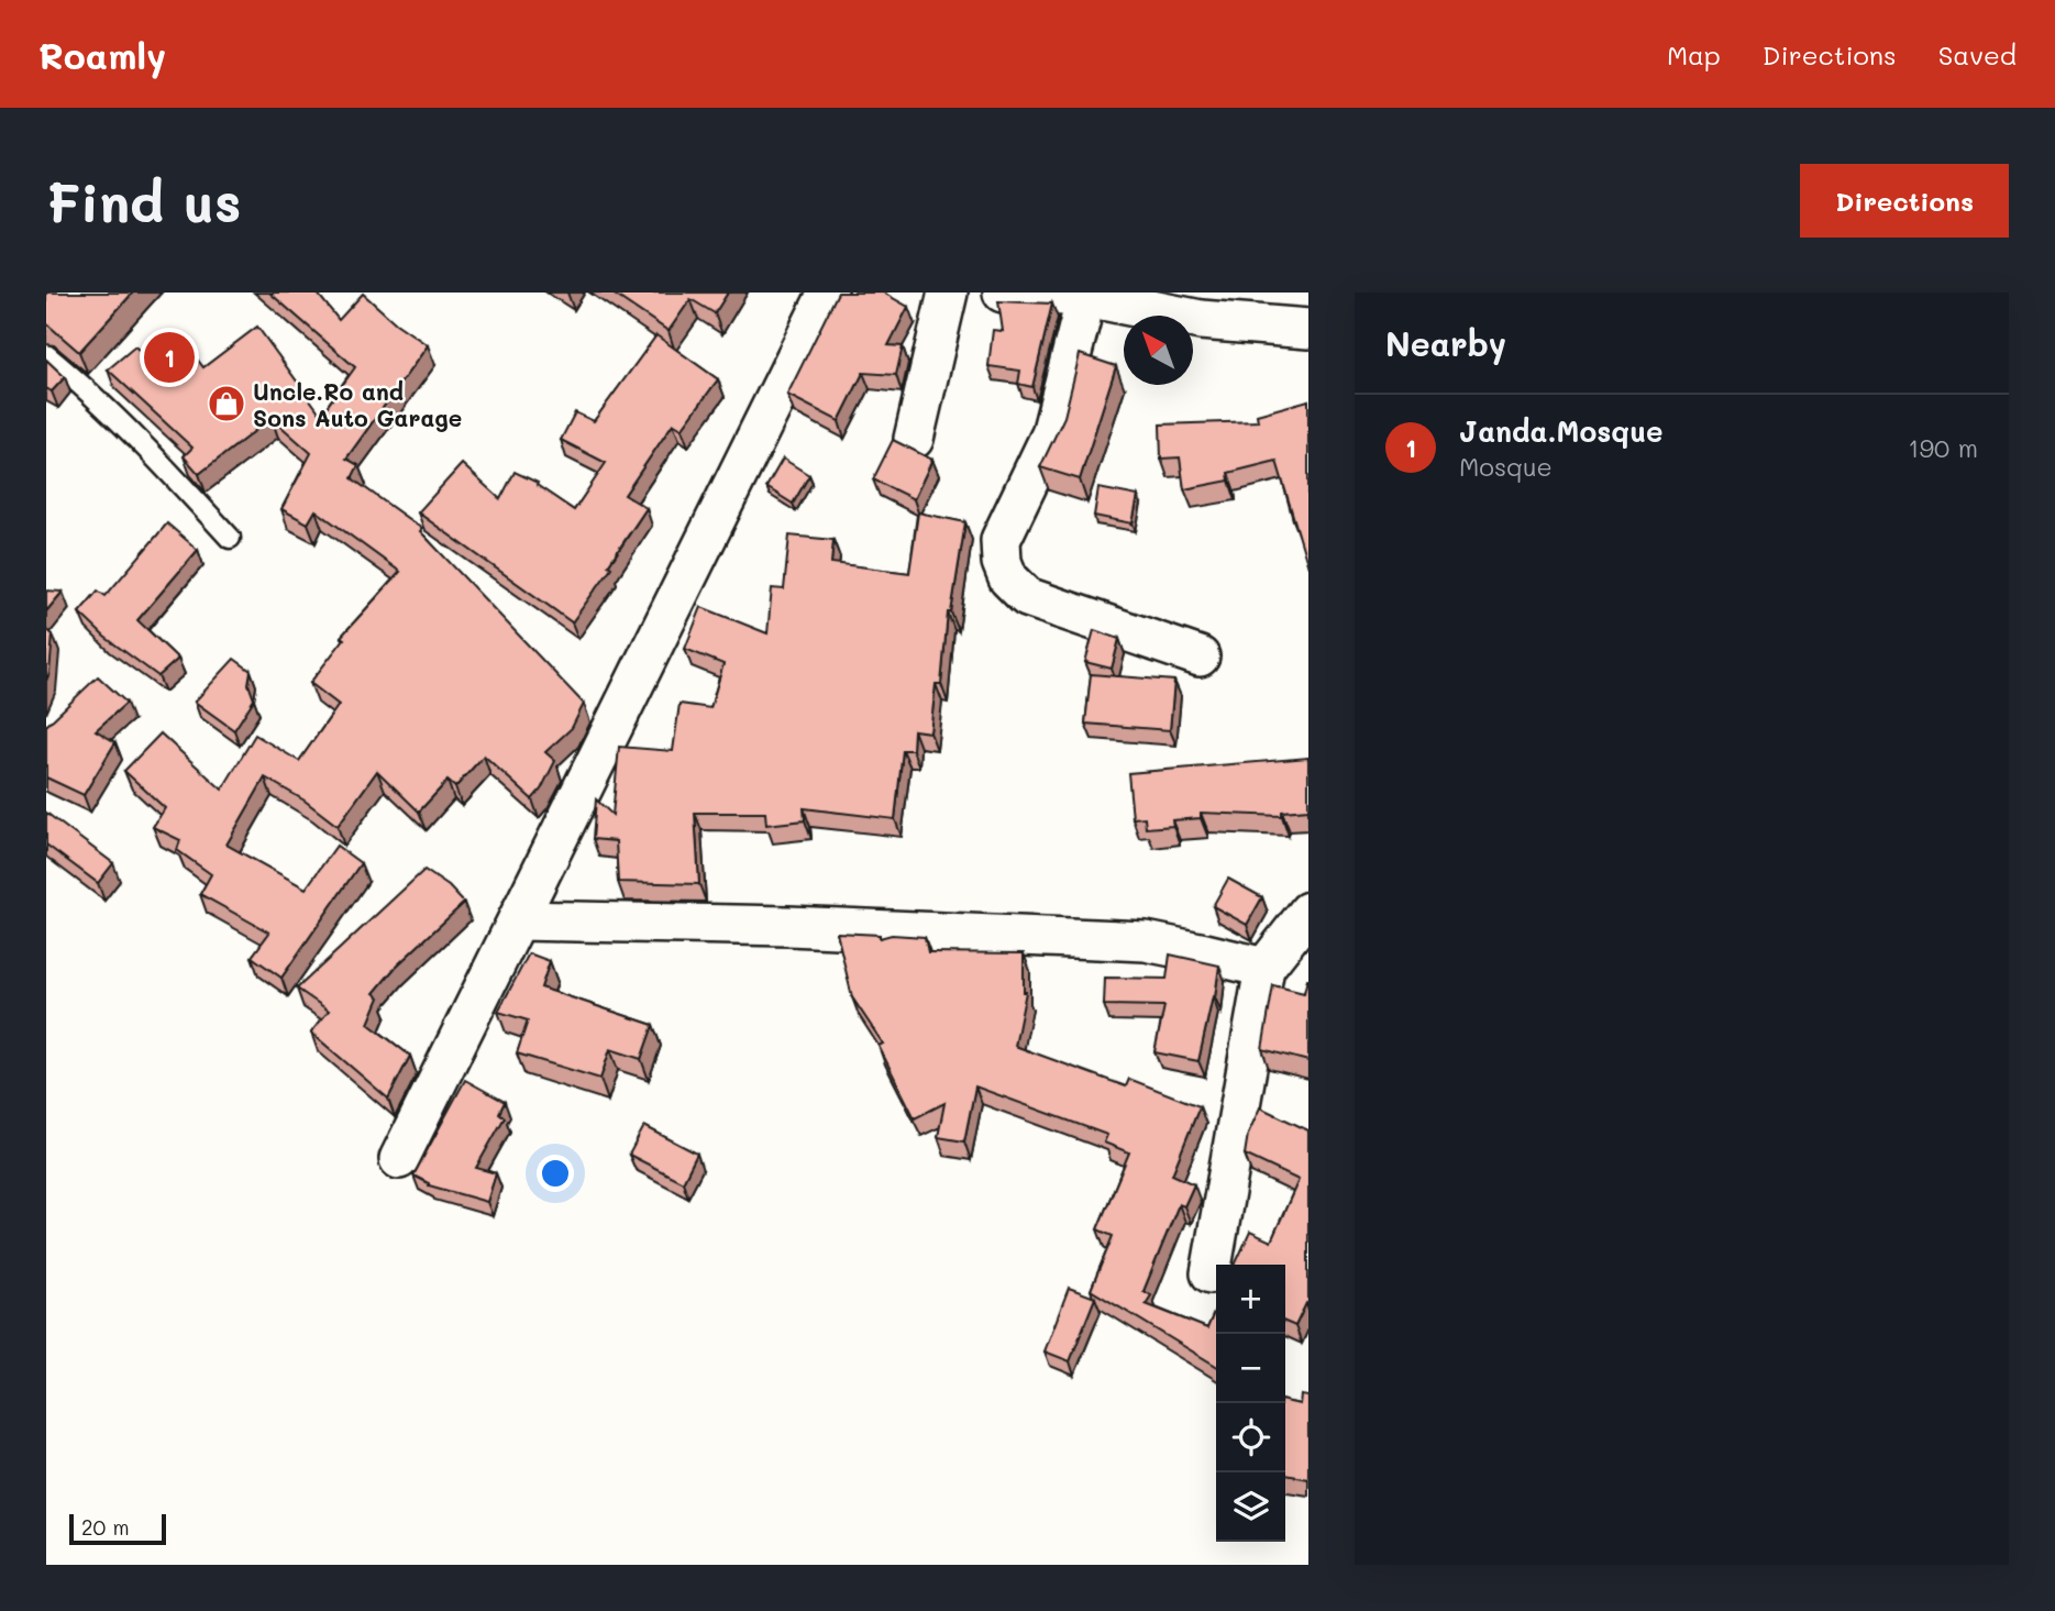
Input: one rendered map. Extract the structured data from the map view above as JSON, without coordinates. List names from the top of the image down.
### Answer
{
  "places": {
    "shop": ["Uncle.Ro and Sons Auto Garage"]
  },
  "scale_bar": "20 m",
  "north": "top left",
  "page": {
    "header": "Roamly",
    "nav": ["Map", "Directions", "Saved"],
    "buttons": "Directions",
    "title": "Find us",
    "heading": "Nearby",
    "pins": "1",
    "list": [
      {
        "mark": "1",
        "name": "Janda.Mosque",
        "note": "Mosque",
        "value": "190 m"
      }
    ],
    "map_buttons": ["+", "−"],
    "scale": "20 m"
  }
}
